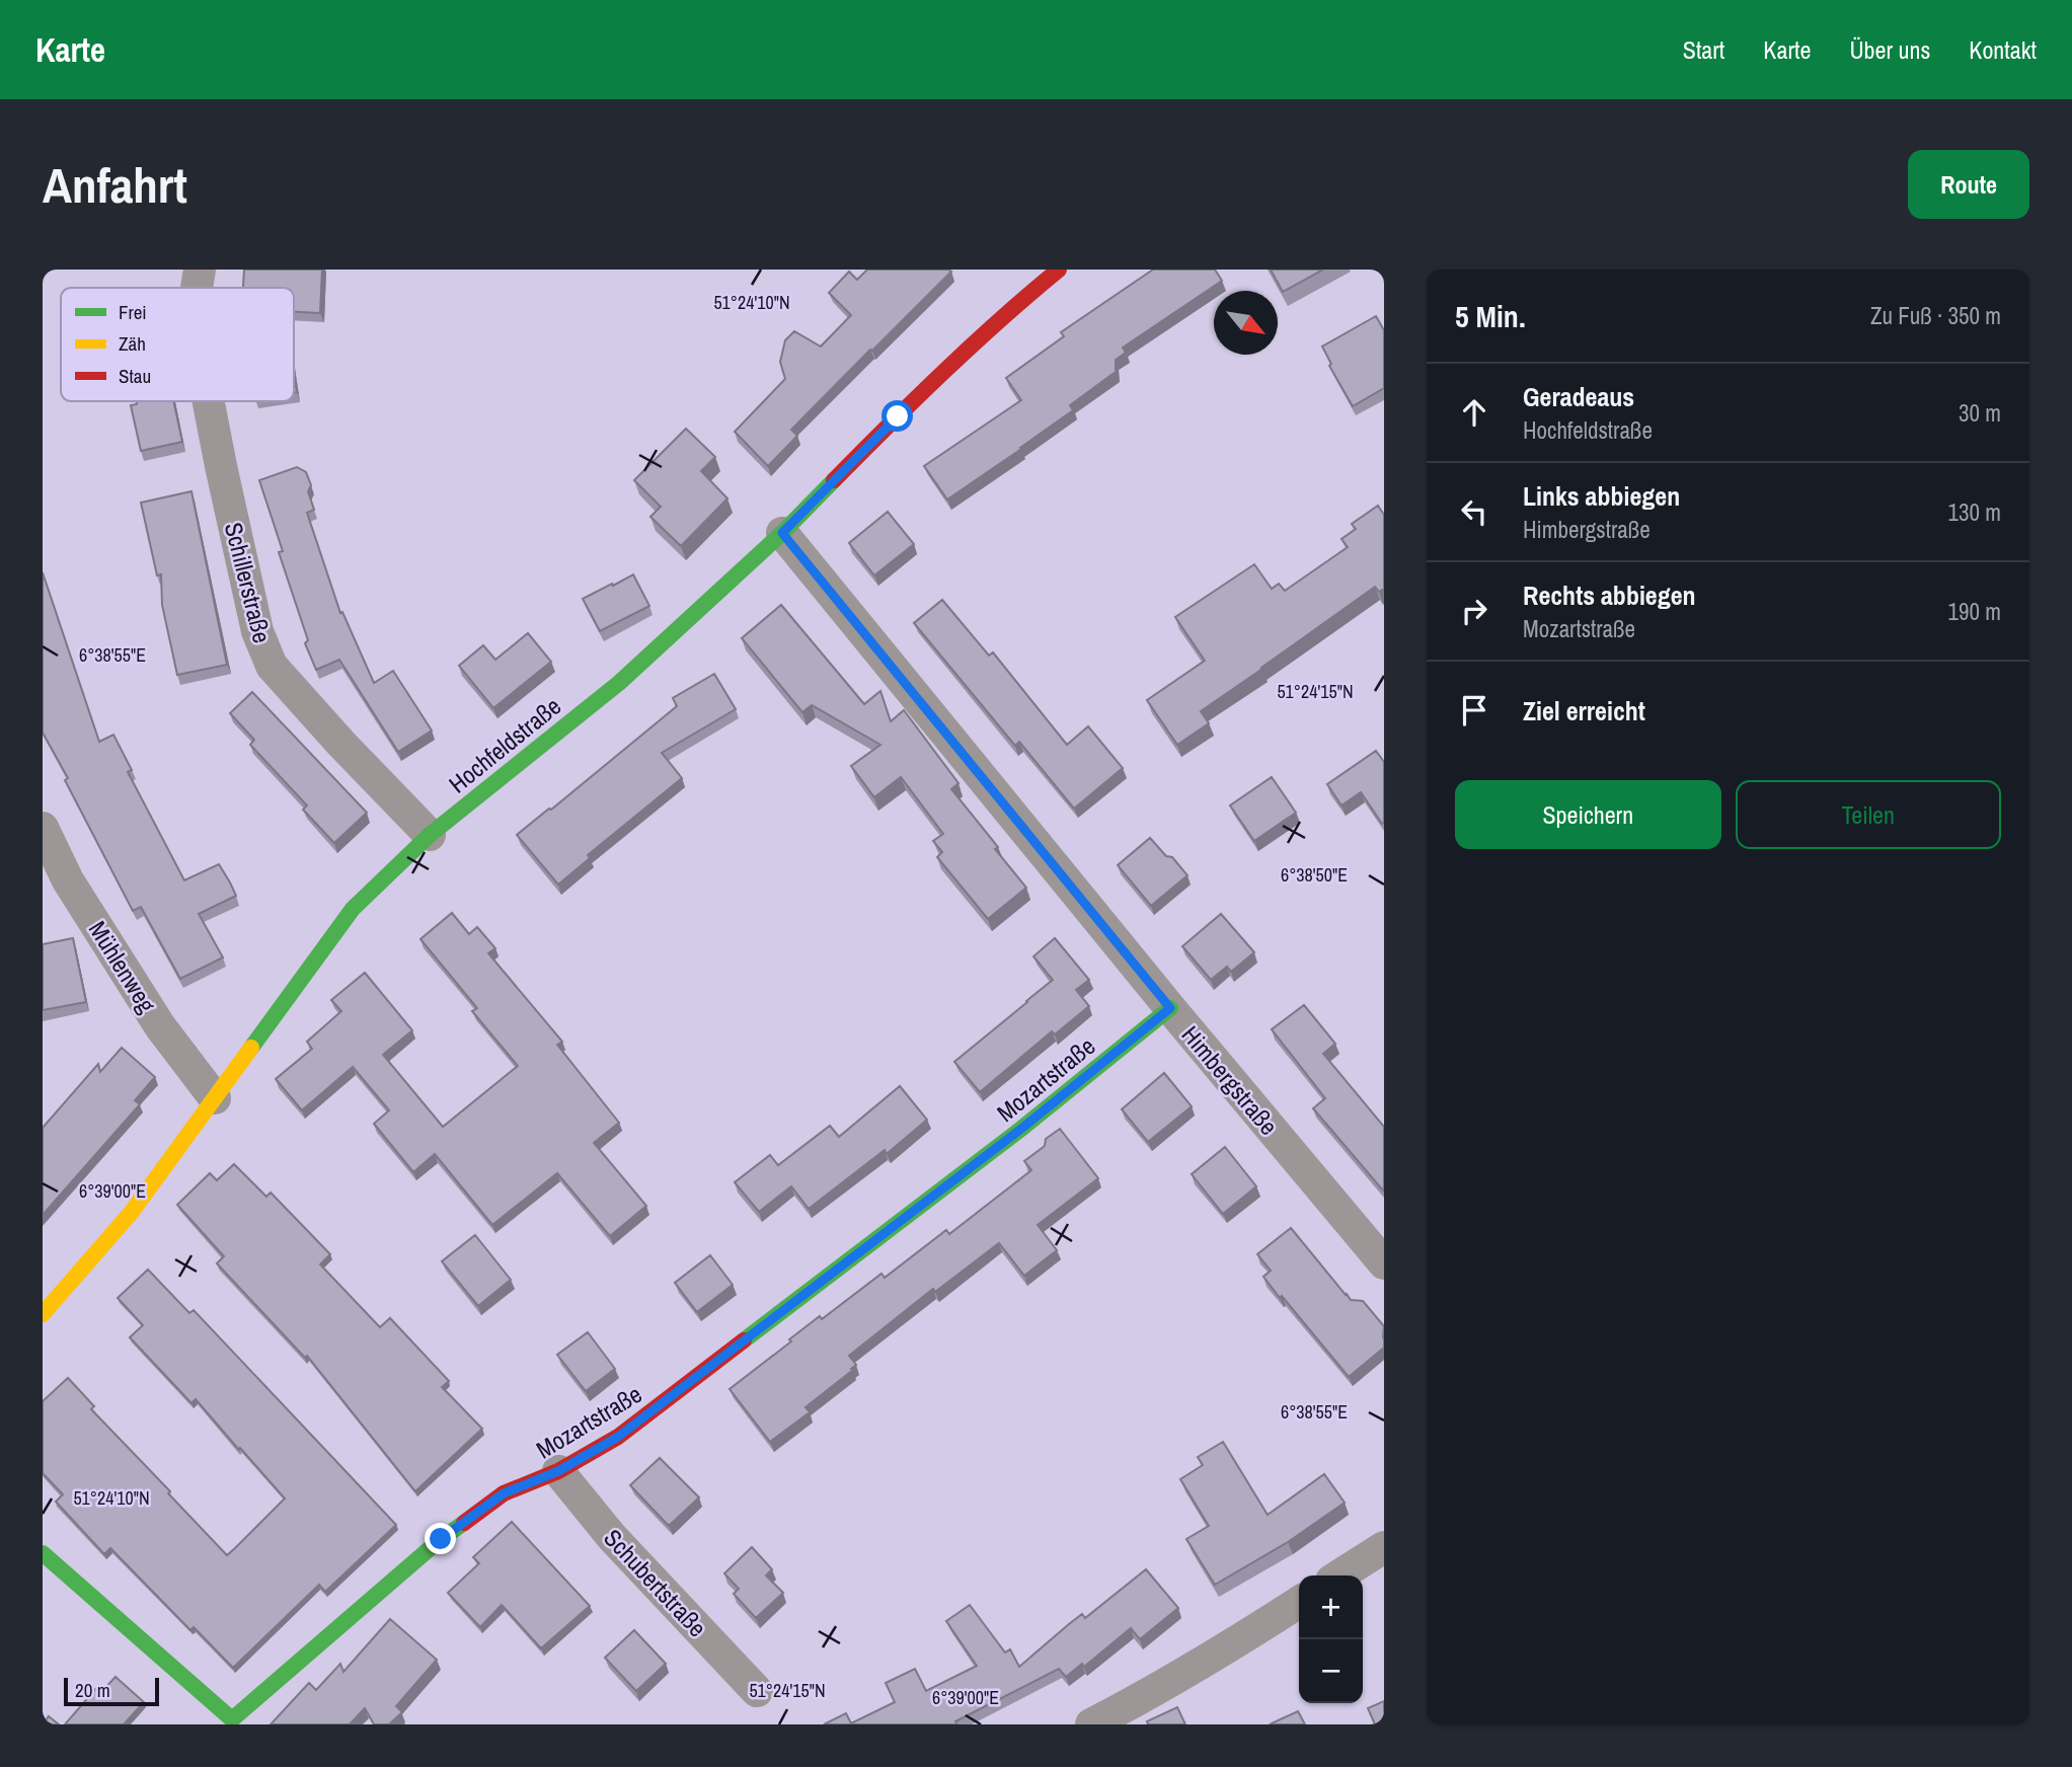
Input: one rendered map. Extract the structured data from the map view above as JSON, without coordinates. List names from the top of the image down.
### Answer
{
  "streets": {
    "street": [
      "Schillerstraße",
      "Hochfeldstraße",
      "Mühlenweg",
      "Mozartstraße",
      "Himbergstraße",
      "Schubertstraße"
    ]
  },
  "crossings": [
    ["Schillerstraße", "Hochfeldstraße"],
    ["Hochfeldstraße", "Mühlenweg"],
    ["Hochfeldstraße", "Himbergstraße"],
    ["Mozartstraße", "Himbergstraße"],
    ["Mozartstraße", "Schubertstraße"]
  ],
  "legend": ["Frei", "Zäh", "Stau"],
  "scale_bar": "20 m",
  "north": "bottom right",
  "page": {
    "header": "Karte",
    "nav": [
      "Start",
      "Karte",
      "Über uns",
      "Kontakt"
    ],
    "buttons": [
      "Route",
      ["Speichern", "Teilen"]
    ],
    "title": "Anfahrt",
    "heading": ["5 Min.", "Zu Fuß · 350 m"],
    "list": [
      ["Geradeaus", "Hochfeldstraße", "30 m"],
      ["Links abbiegen", "Himbergstraße", "130 m"],
      ["Rechts abbiegen", "Mozartstraße", "190 m"],
      "Ziel erreicht"
    ],
    "map_buttons": ["+", "−"],
    "scale": "20 m"
  },
  "coordinates": [
    "51°24'10\"N",
    "6°38'55\"E",
    "51°24'15\"N",
    "6°38'50\"E",
    "6°39'00\"E"
  ]
}
